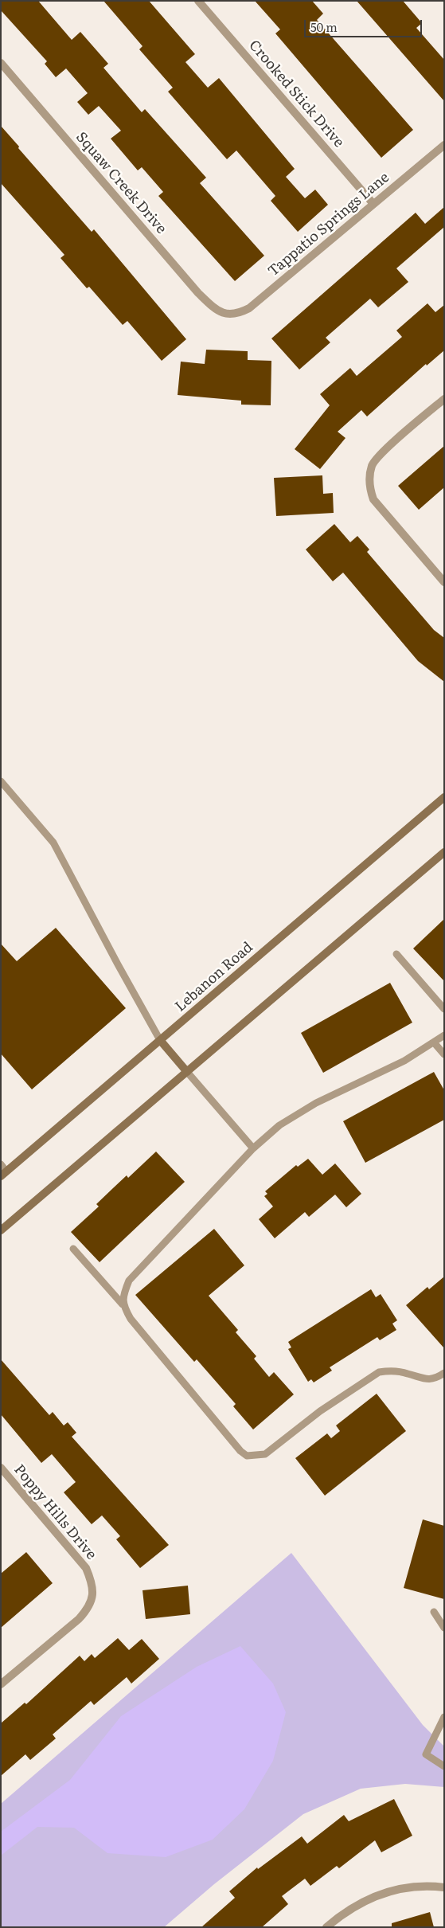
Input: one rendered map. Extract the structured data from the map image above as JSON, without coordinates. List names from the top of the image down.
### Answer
{
  "streets": {
    "main road": ["Lebanon Road"],
    "street": [
      "Crooked Stick Drive",
      "Squaw Creek Drive",
      "Tappatio Springs Lane",
      "Poppy Hills Drive"
    ]
  },
  "crossings": [
    ["Crooked Stick Drive", "Tappatio Springs Lane"],
    ["Squaw Creek Drive", "Tappatio Springs Lane"]
  ],
  "scale_bar": "50 m"
}
